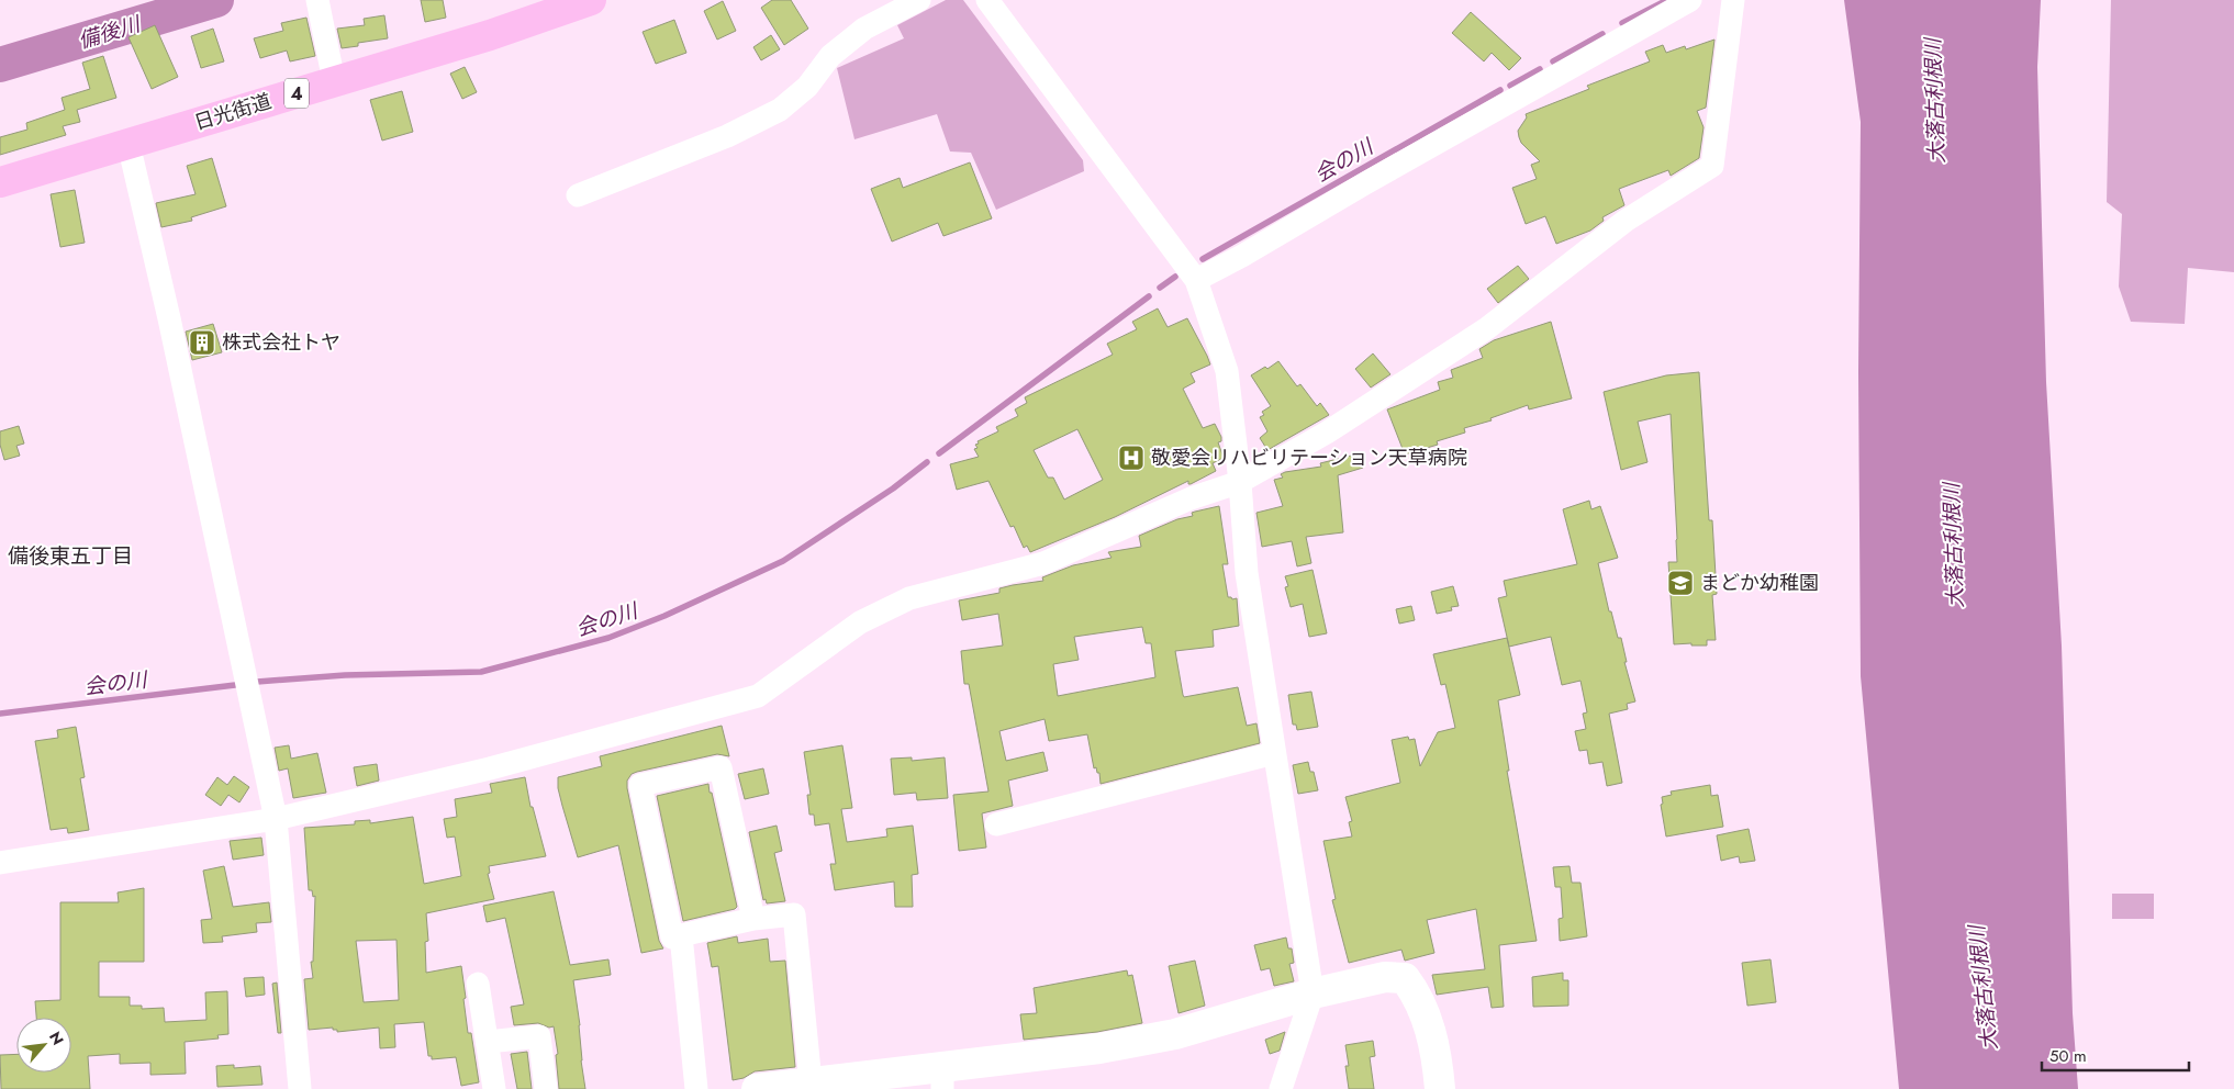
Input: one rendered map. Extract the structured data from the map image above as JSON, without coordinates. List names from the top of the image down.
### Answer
{
  "streets": {
    "highway": ["4", "日光街道"]
  },
  "districts": ["備後東五丁目"],
  "water": ["備後川", "大落古利根川", "会の川"],
  "places": {
    "building": ["株式会社トヤ"],
    "hospital": ["敬愛会リハビリテーション天草病院"],
    "school or university": ["まどか幼稚園"]
  },
  "scale_bar": "50 m",
  "north": "top right"
}
